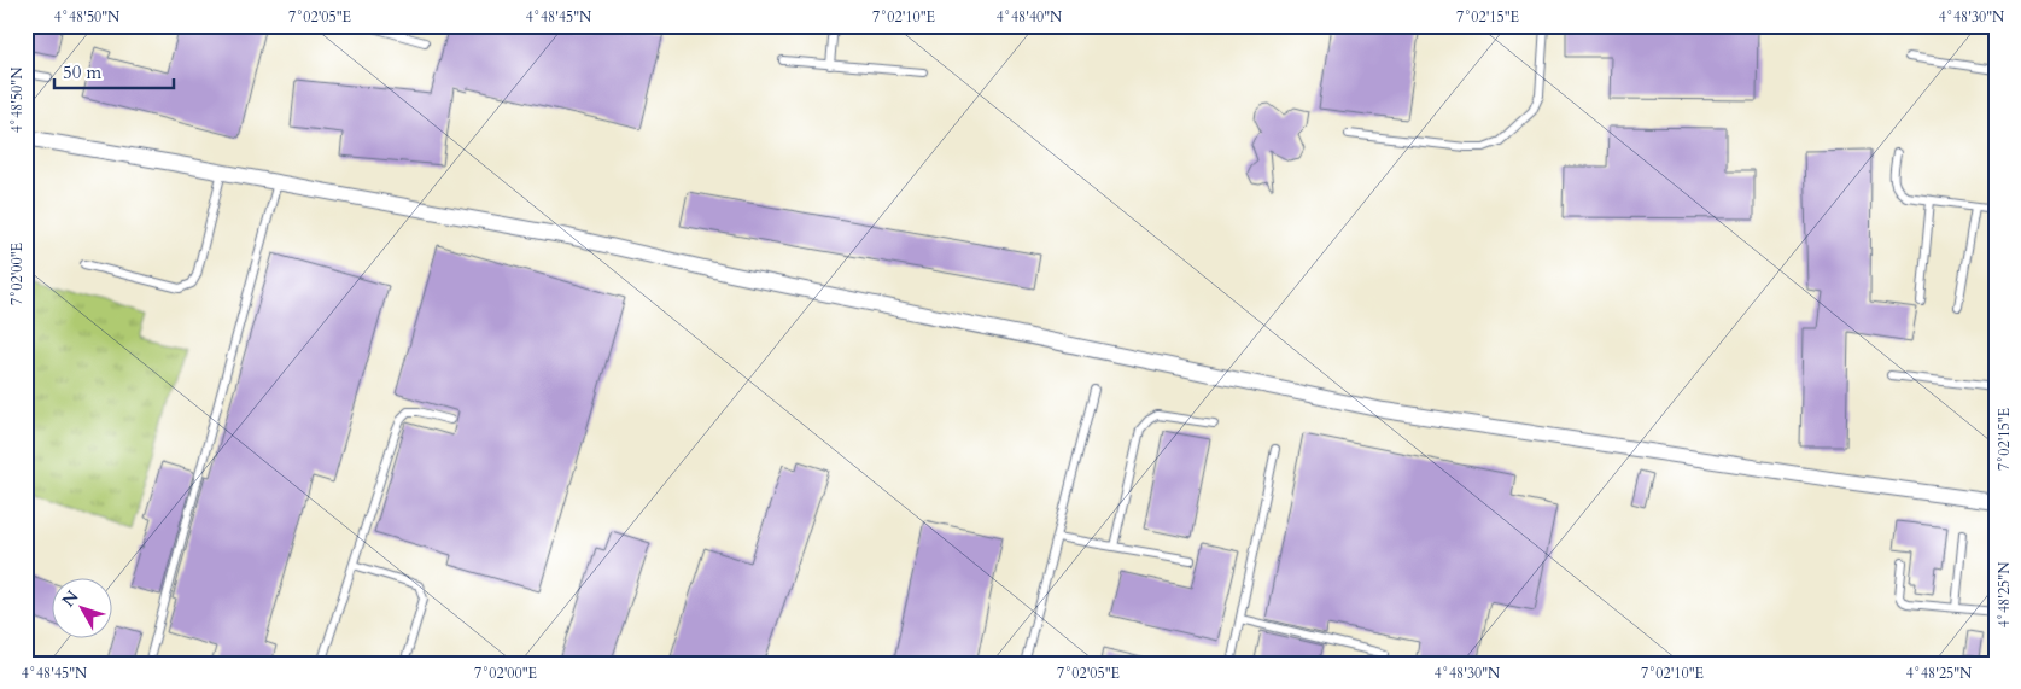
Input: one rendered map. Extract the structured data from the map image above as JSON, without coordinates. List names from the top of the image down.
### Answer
{
  "scale_bar": "50 m",
  "north": "top left",
  "coordinates": [
    "4°48'50\"N",
    "7°02'05\"E",
    "4°48'45\"N",
    "7°02'10\"E",
    "4°48'40\"N",
    "7°02'15\"E",
    "4°48'30\"N",
    "7°02'00\"E",
    "4°48'25\"N"
  ]
}
